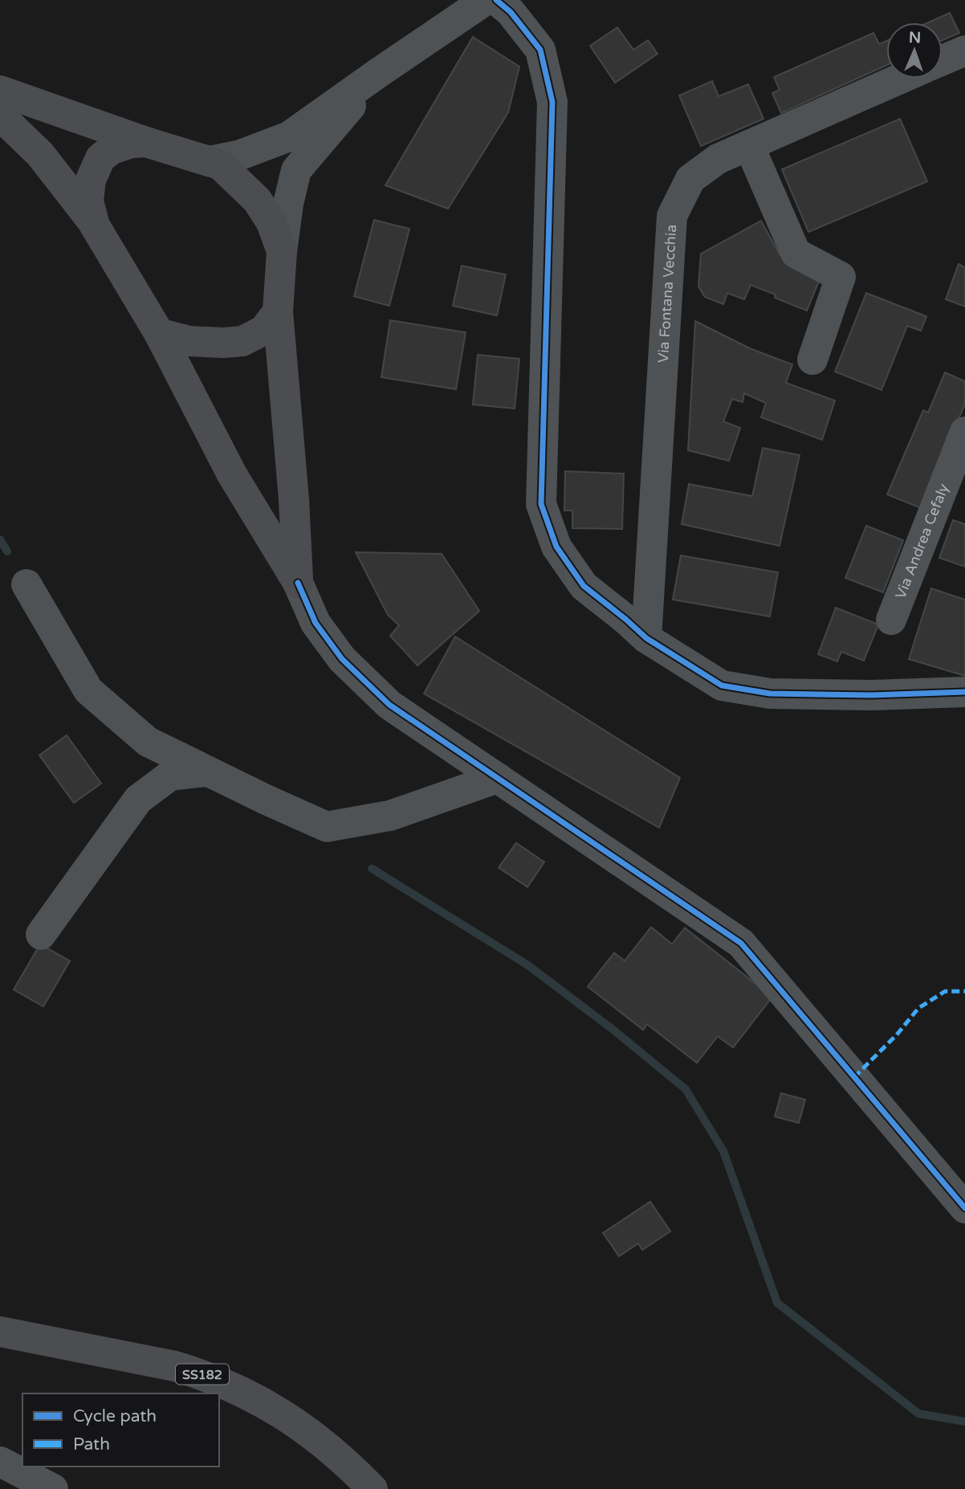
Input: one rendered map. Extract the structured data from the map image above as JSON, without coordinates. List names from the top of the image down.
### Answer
{
  "streets": {
    "main road": ["SS182"],
    "street": ["Via Fontana Vecchia", "Via Andrea Cefaly"]
  },
  "legend": ["Cycle path", "Path"],
  "north": "top"
}
